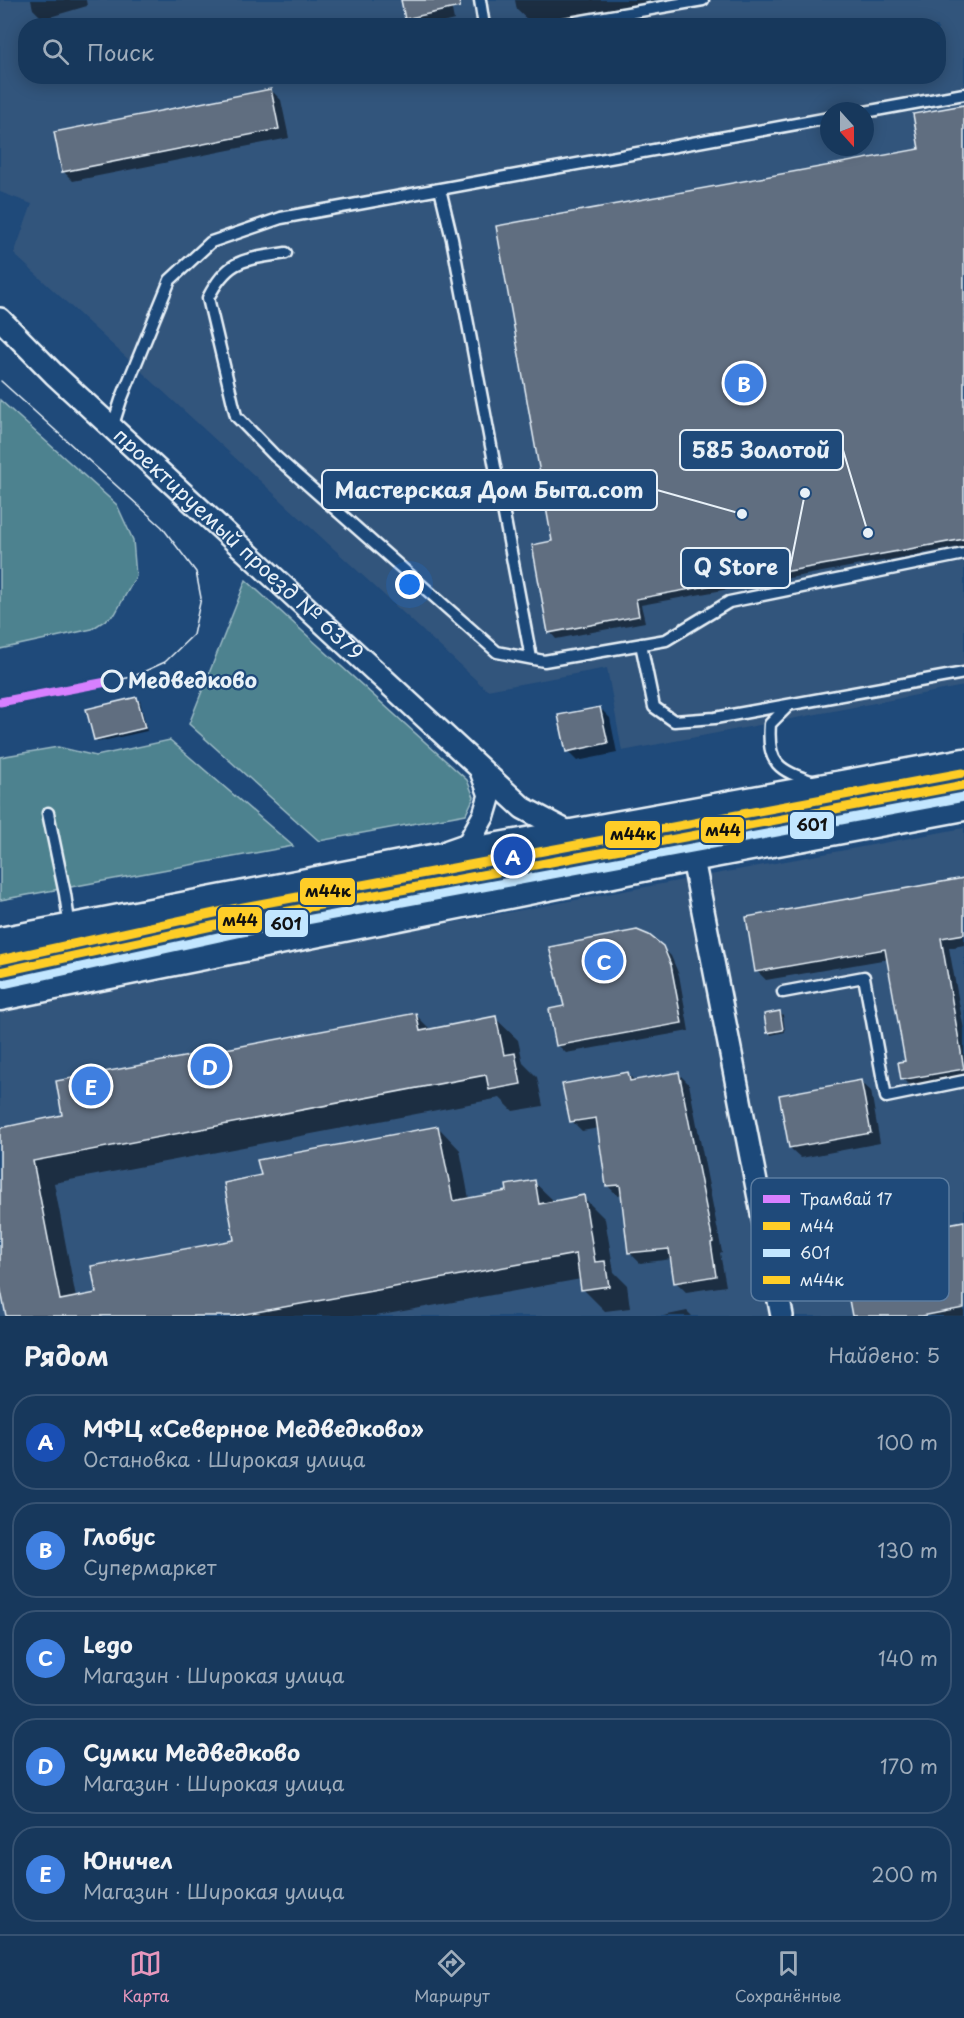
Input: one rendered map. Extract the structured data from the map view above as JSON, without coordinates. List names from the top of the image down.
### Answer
{
  "streets": {
    "street": ["проектируемый проезд № 6379"]
  },
  "places": [
    "Q Store",
    "Мастерская Дом Быта.com",
    "585 Золотой",
    "Медведково"
  ],
  "lines": [
    "tram line 17",
    "transit line м44к",
    "transit line м44",
    "transit line 601"
  ],
  "legend": [
    "Трамвай 17",
    "м44",
    "601",
    "м44к"
  ],
  "north": "bottom",
  "page": {
    "search": "Поиск",
    "pins": [
      "B",
      "A",
      "C",
      "D",
      "E"
    ],
    "heading": ["Рядом", "Найдено: 5"],
    "list": [
      {
        "mark": "A",
        "name": "МФЦ «Северное Медведково»",
        "note": "Остановка · Широкая улица",
        "value": "100 m"
      },
      {
        "mark": "B",
        "name": "Глобус",
        "note": "Супермаркет",
        "value": "130 m"
      },
      {
        "mark": "C",
        "name": "Lego",
        "note": "Магазин · Широкая улица",
        "value": "140 m"
      },
      {
        "mark": "D",
        "name": "Сумки Медведково",
        "note": "Магазин · Широкая улица",
        "value": "170 m"
      },
      {
        "mark": "E",
        "name": "Юничел",
        "note": "Магазин · Широкая улица",
        "value": "200 m"
      }
    ],
    "nav": ["Карта", "Маршрут", "Сохранённые"]
  }
}
